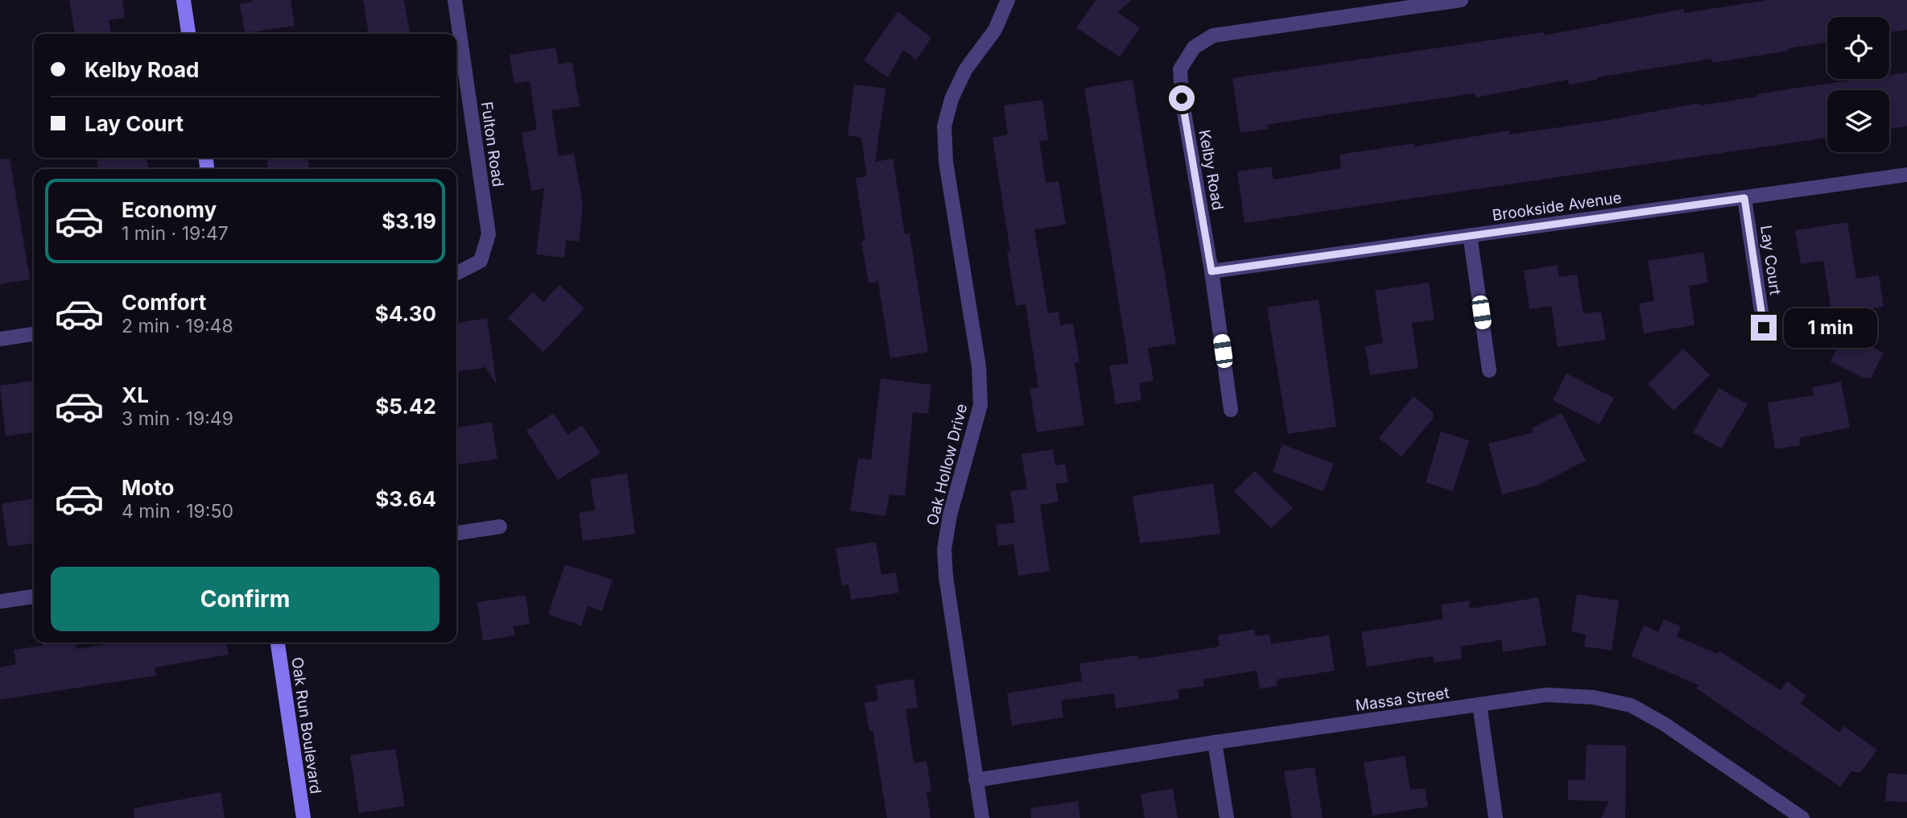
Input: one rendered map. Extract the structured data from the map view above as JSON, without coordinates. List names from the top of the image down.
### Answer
{
  "streets": {
    "street": [
      "Fulton Road",
      "Kelby Road",
      "Brookside Avenue",
      "Lay Court",
      "Oak Hollow Drive",
      "Massa Street",
      "Oak Run Boulevard"
    ]
  },
  "crossings": [
    ["Kelby Road", "Brookside Avenue"],
    ["Brookside Avenue", "Lay Court"],
    ["Oak Hollow Drive", "Massa Street"]
  ],
  "page": {
    "banner": ["Kelby Road", "Lay Court"],
    "list": [
      {
        "name": "Economy",
        "note": "1 min · 19:47",
        "value": "$3.19"
      },
      {
        "name": "Comfort",
        "note": "2 min · 19:48",
        "value": "$4.30"
      },
      {
        "name": "XL",
        "note": "3 min · 19:49",
        "value": "$5.42"
      },
      {
        "name": "Moto",
        "note": "4 min · 19:50",
        "value": "$3.64"
      }
    ],
    "bubble": "1 min",
    "buttons": "Confirm"
  }
}
